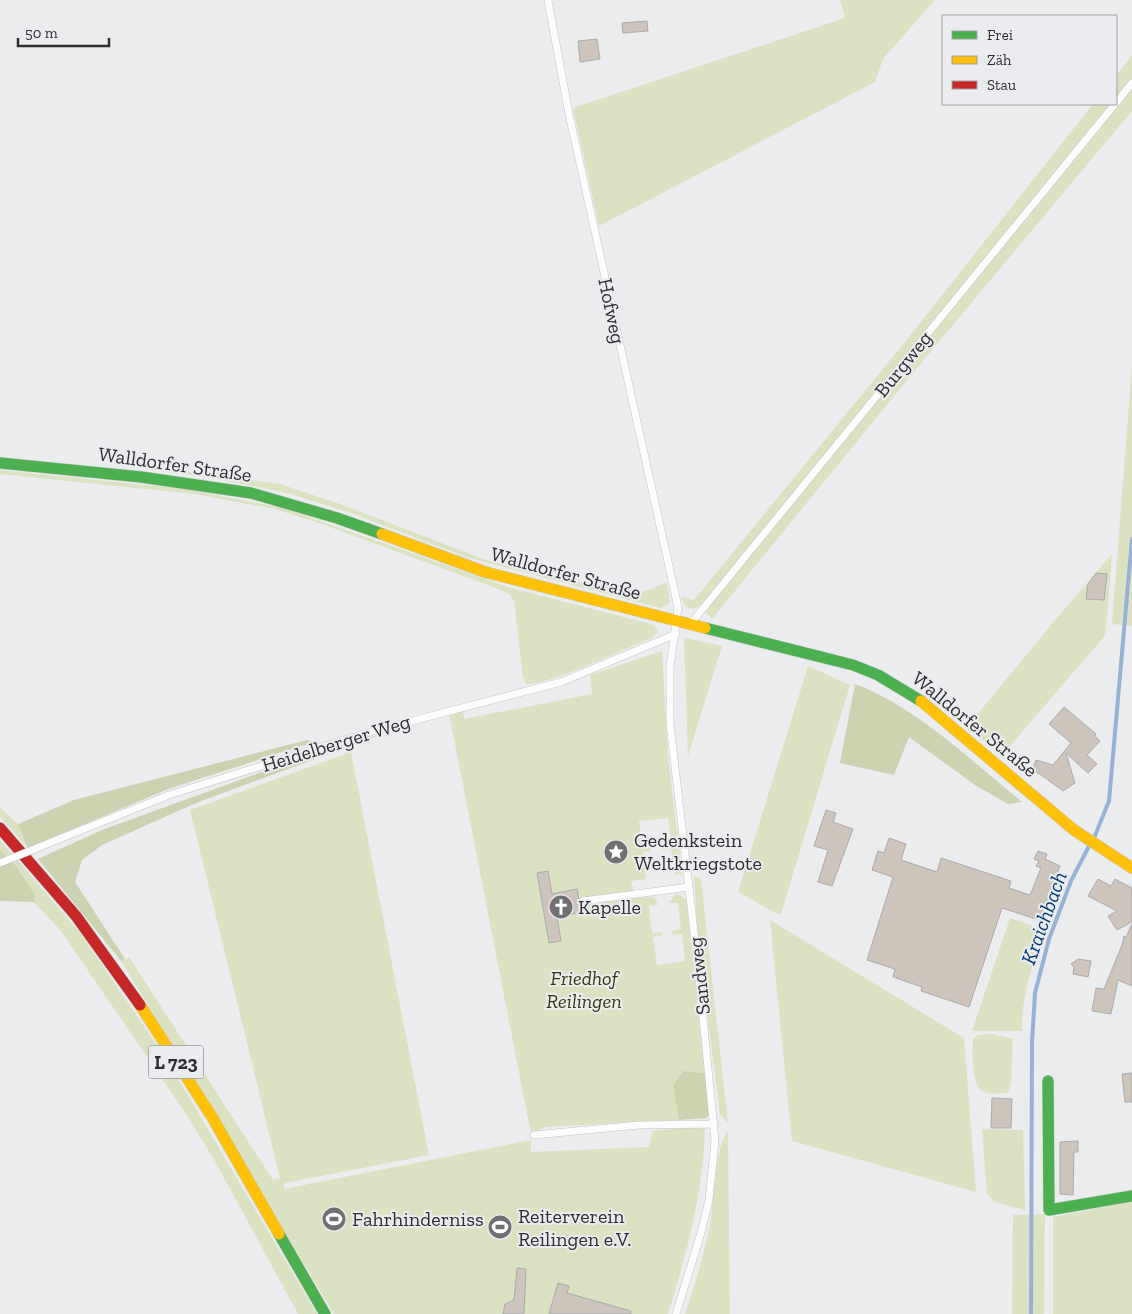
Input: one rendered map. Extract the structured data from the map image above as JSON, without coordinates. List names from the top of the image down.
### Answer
{
  "streets": {
    "street": ["Walldorfer Straße", "L 723"],
    "lane": [
      "Hofweg",
      "Burgweg",
      "Heidelberger Weg",
      "Sandweg"
    ]
  },
  "crossings": [
    ["Hofweg", "Walldorfer Straße"],
    ["Hofweg", "Heidelberger Weg"],
    ["Hofweg", "Sandweg"],
    ["Burgweg", "Walldorfer Straße"],
    ["Heidelberger Weg", "Sandweg"]
  ],
  "water": ["Kraichbach"],
  "parks": ["Friedhof Reilingen"],
  "places": {
    "place": ["Gedenkstein Weltkriegstote"],
    "church": ["Kapelle"],
    "sports": ["Fahrhinderniss", "Reiterverein Reilingen e.V."]
  },
  "legend": ["Frei", "Zäh", "Stau"],
  "scale_bar": "50 m"
}
